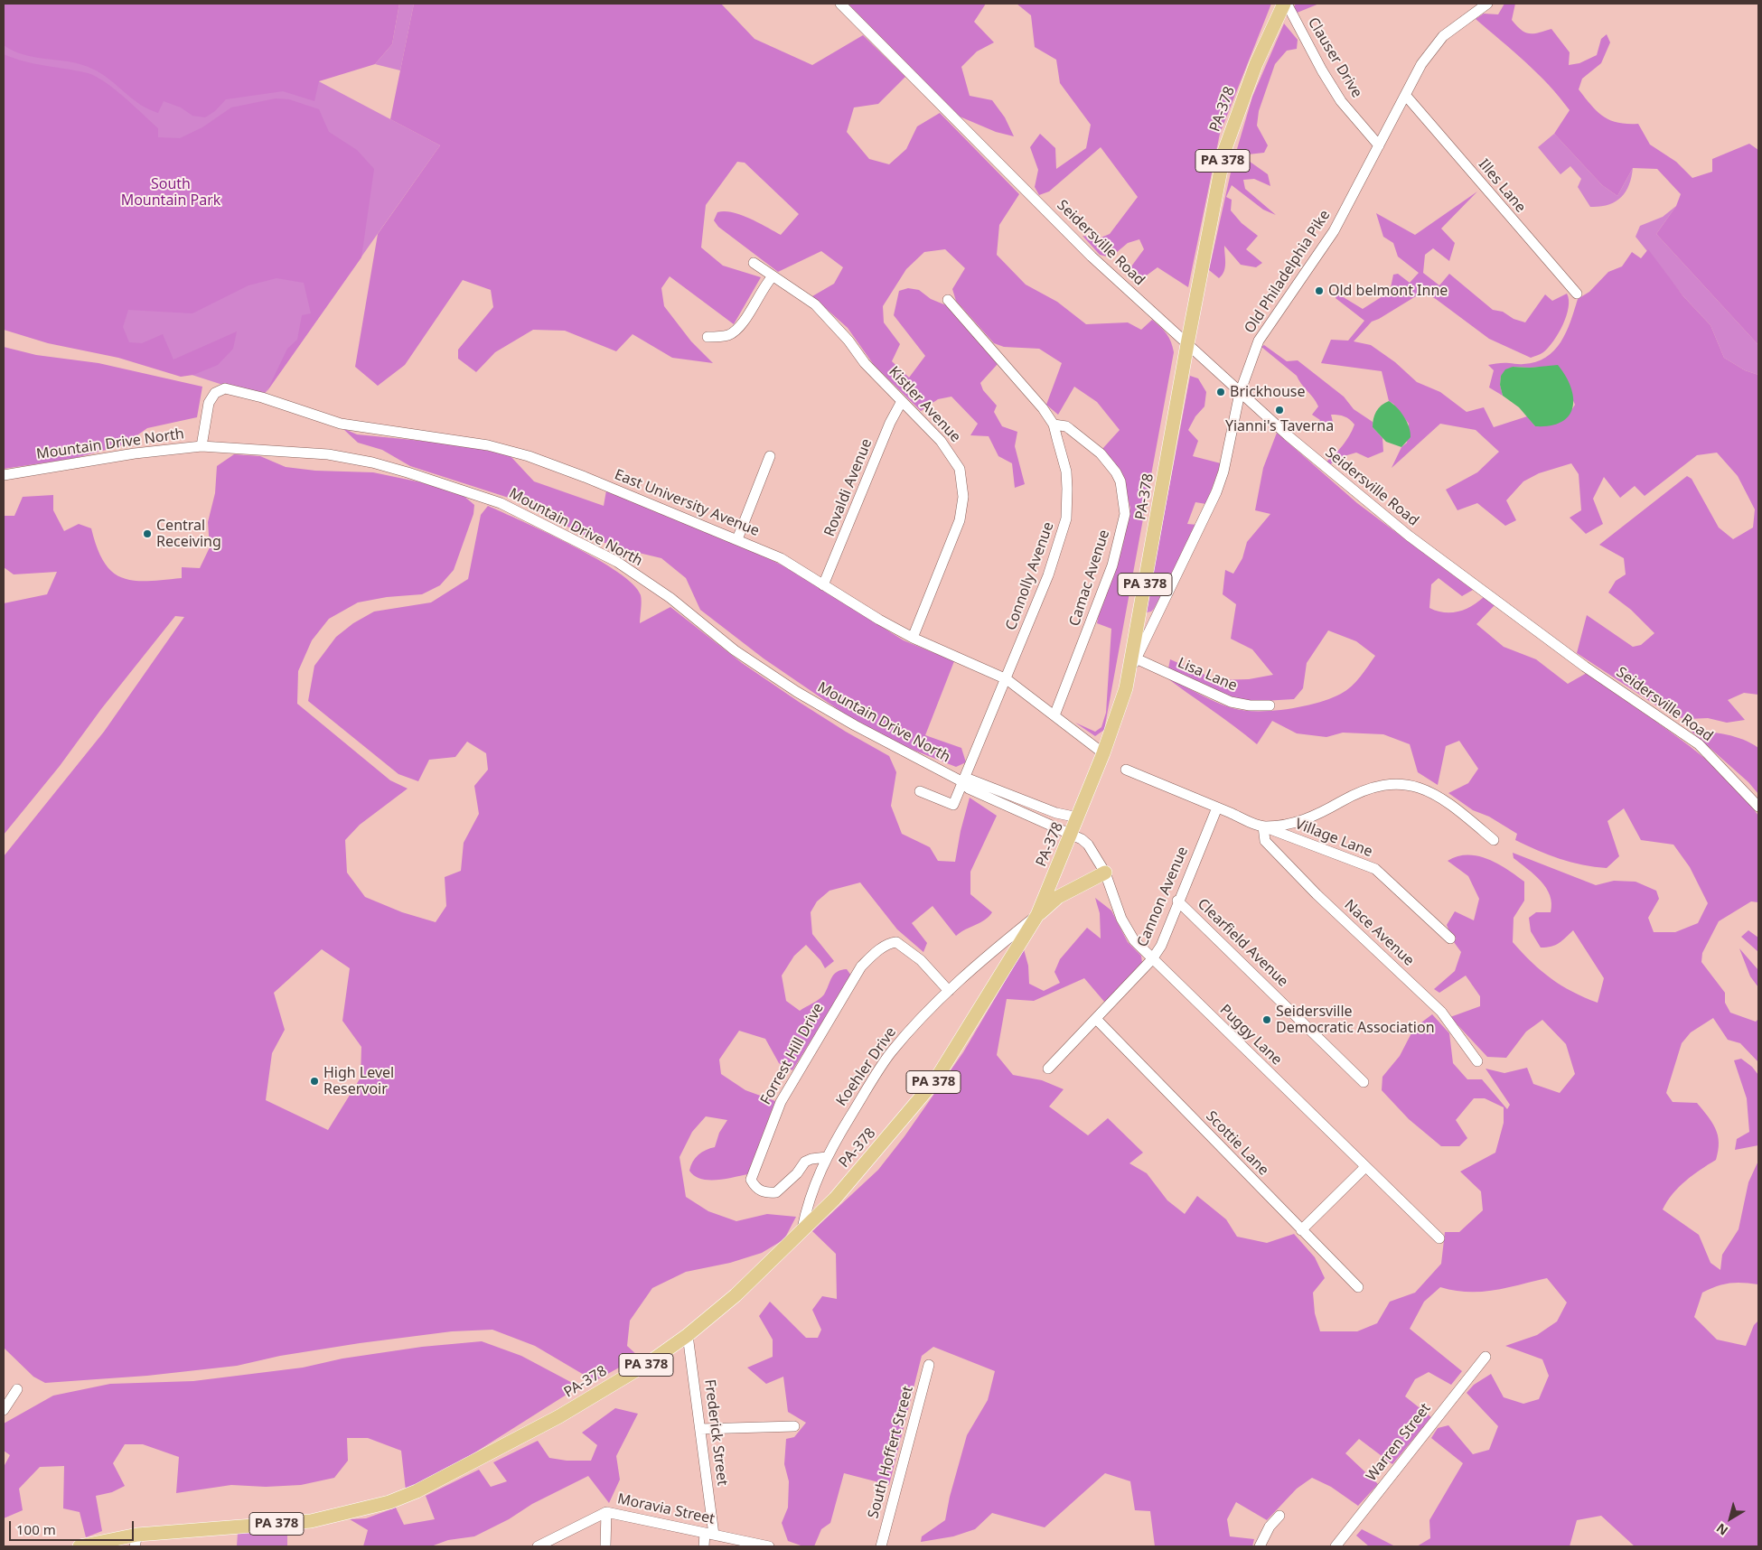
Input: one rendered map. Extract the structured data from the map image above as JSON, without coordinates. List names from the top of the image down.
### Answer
{
  "streets": {
    "main road": ["PA-378", "PA 378"],
    "street": [
      "Clauser Drive",
      "Illes Lane",
      "Seidersville Road",
      "Old Philadelphia Pike",
      "Kistler Avenue",
      "Mountain Drive North",
      "Rovaldi Avenue",
      "East University Avenue",
      "Connolly Avenue",
      "Camac Avenue",
      "Lisa Lane",
      "Village Lane",
      "Cannon Avenue",
      "Nace Avenue",
      "Clearfield Avenue",
      "Puggy Lane",
      "Forrest Hill Drive",
      "Koehler Drive",
      "Scottie Lane",
      "Frederick Street",
      "Warren Street",
      "South Hoffert Street",
      "Moravia Street"
    ]
  },
  "crossings": [
    ["Clauser Drive", "PA-378"],
    ["Clauser Drive", "Old Philadelphia Pike"],
    ["PA-378", "PA 378"],
    ["PA-378", "Seidersville Road"],
    ["PA-378", "Old Philadelphia Pike"],
    ["PA-378", "Mountain Drive North"],
    ["PA-378", "East University Avenue"],
    ["PA-378", "Puggy Lane"],
    ["PA-378", "Koehler Drive"],
    ["PA-378", "Frederick Street"],
    ["Illes Lane", "Old Philadelphia Pike"],
    ["Seidersville Road", "Old Philadelphia Pike"],
    ["Old Philadelphia Pike", "Lisa Lane"],
    ["Kistler Avenue", "Rovaldi Avenue"],
    ["Kistler Avenue", "East University Avenue"],
    ["Mountain Drive North", "East University Avenue"],
    ["Mountain Drive North", "Connolly Avenue"],
    ["Mountain Drive North", "Puggy Lane"],
    ["Rovaldi Avenue", "East University Avenue"],
    ["East University Avenue", "Connolly Avenue"],
    ["East University Avenue", "Camac Avenue"],
    ["Connolly Avenue", "Camac Avenue"],
    ["Village Lane", "Cannon Avenue"],
    ["Village Lane", "Nace Avenue"],
    ["Cannon Avenue", "Clearfield Avenue"],
    ["Cannon Avenue", "Puggy Lane"],
    ["Cannon Avenue", "Scottie Lane"],
    ["Forrest Hill Drive", "Koehler Drive"],
    ["Frederick Street", "Moravia Street"]
  ],
  "parks": ["South Mountain Park"],
  "places": [
    "Old belmont Inne",
    "Brickhouse",
    "Yianni's Taverna",
    "Central Receiving",
    "Seidersville Democratic Association",
    "High Level Reservoir"
  ],
  "scale_bar": "100 m",
  "north": "bottom left"
}
